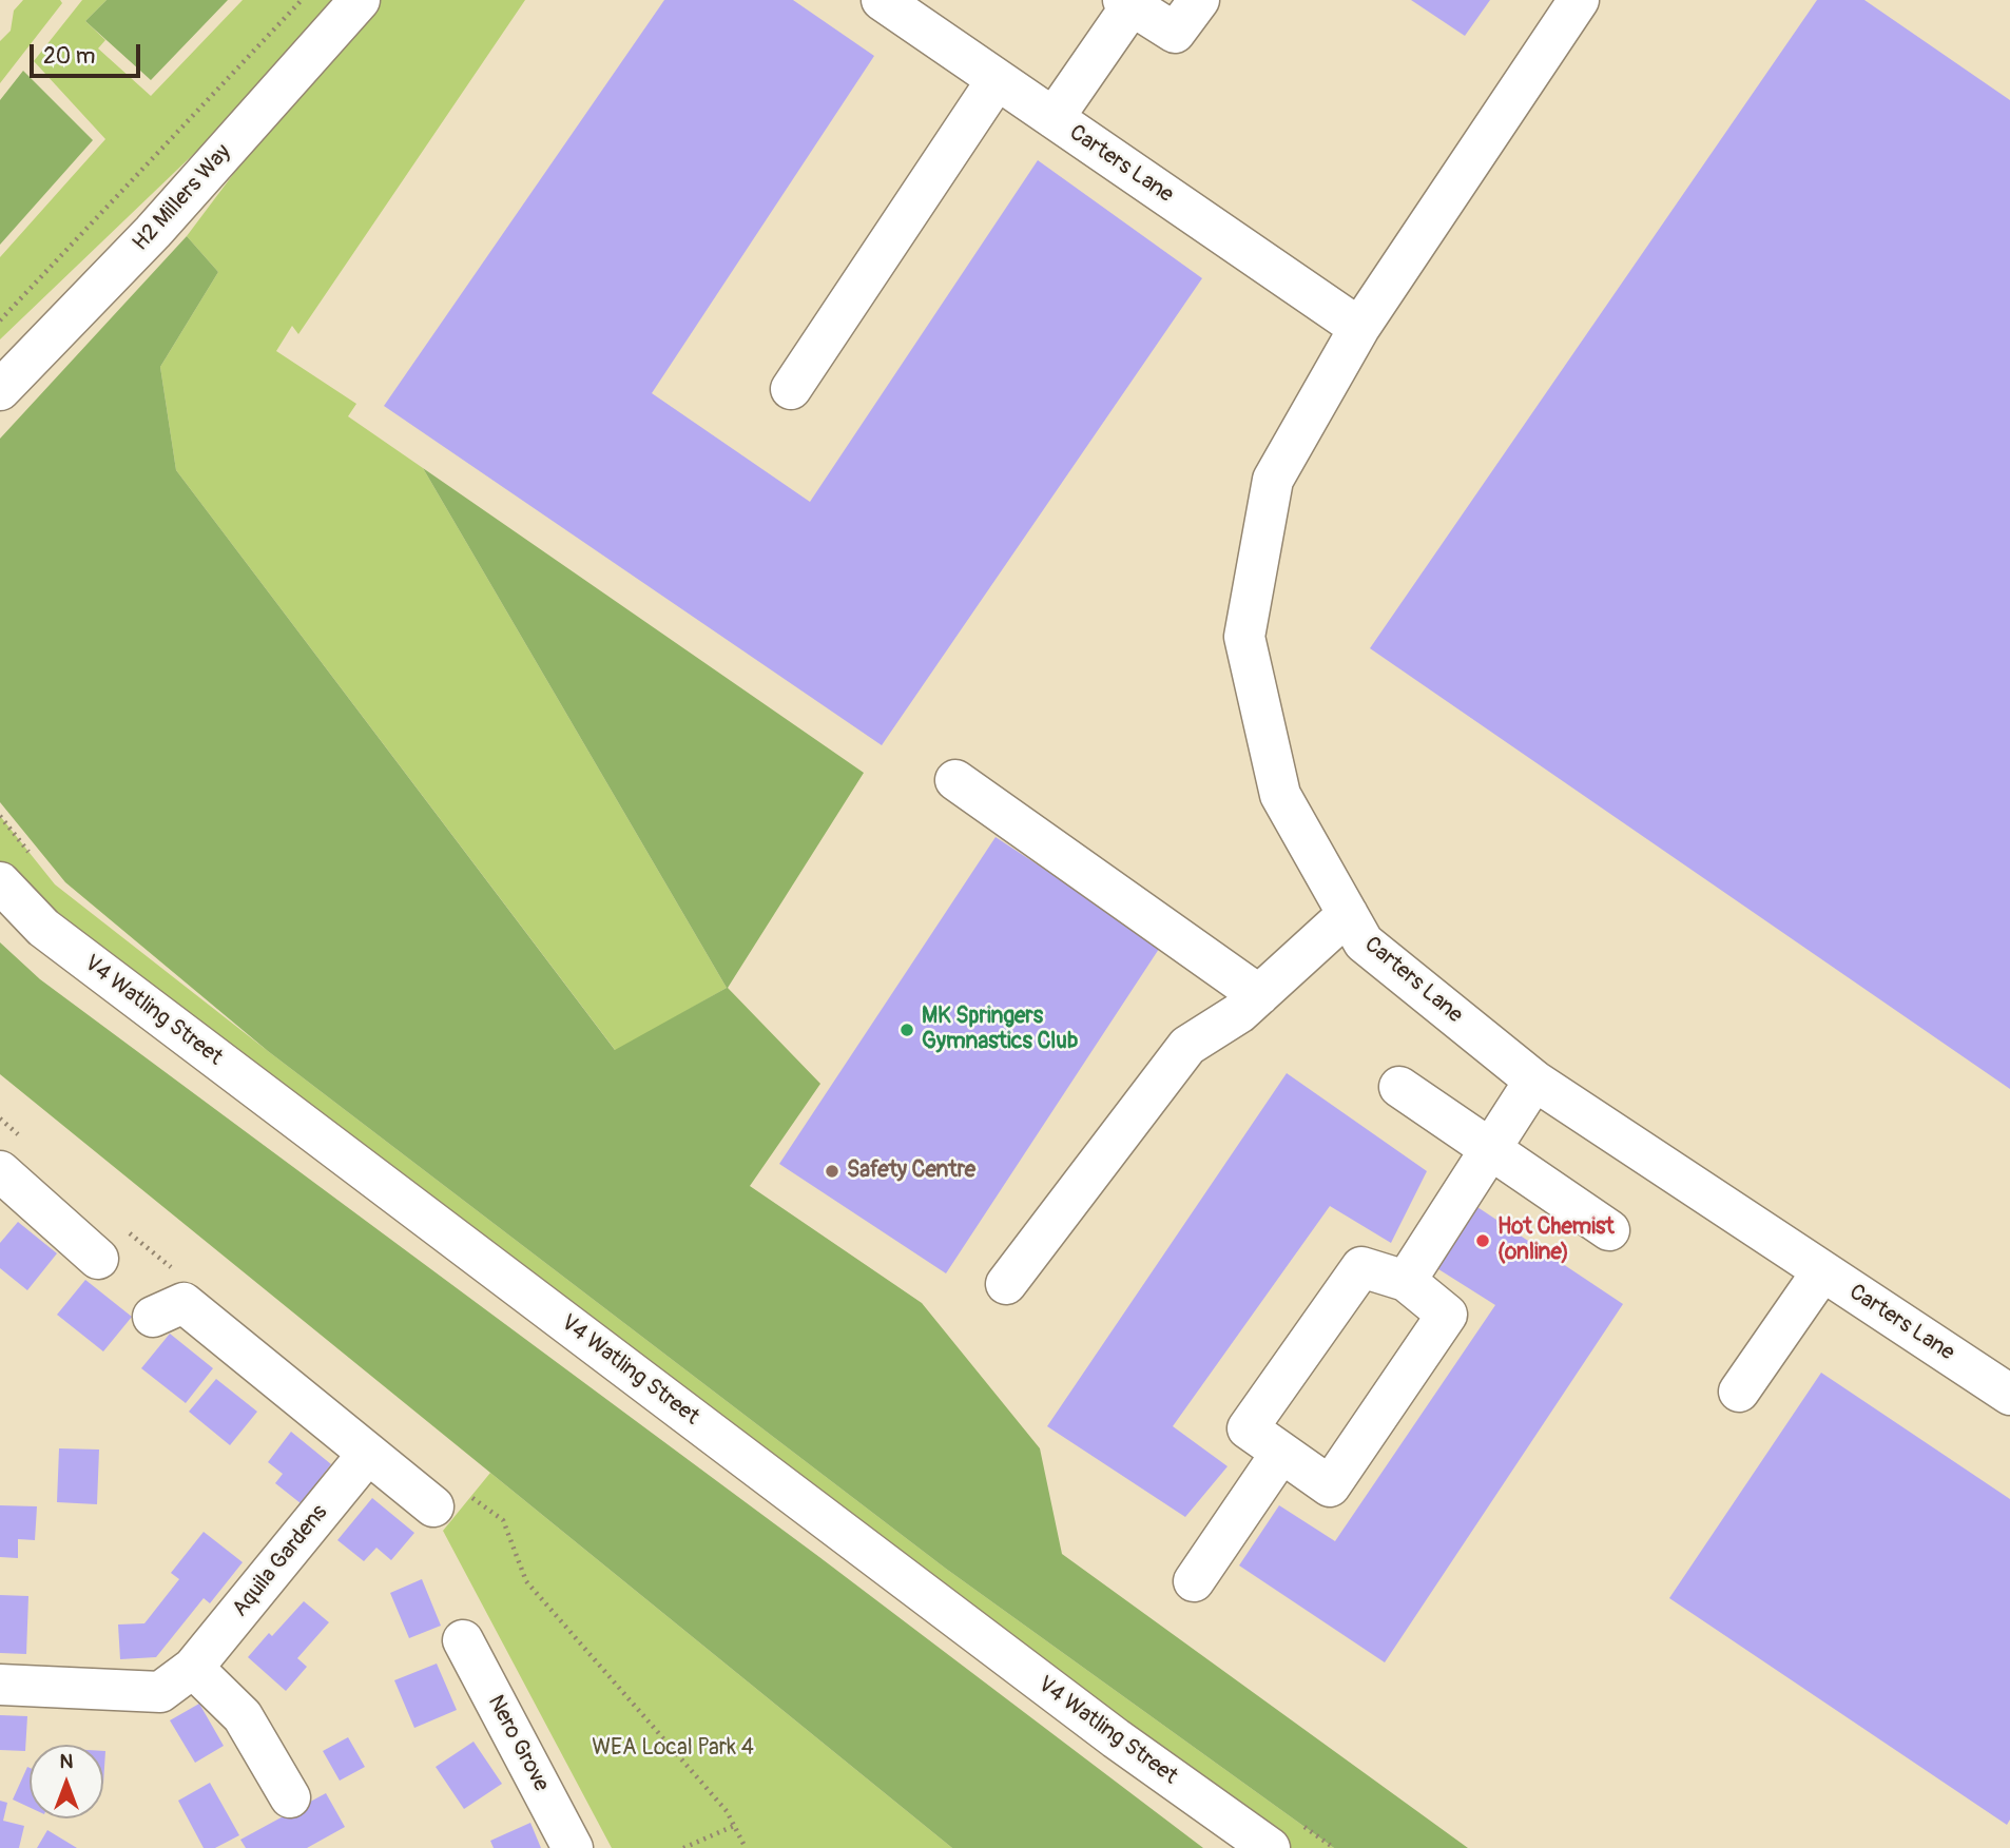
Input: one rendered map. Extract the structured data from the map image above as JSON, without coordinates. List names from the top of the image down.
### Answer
{
  "streets": {
    "street": [
      "Carters Lane",
      "H2 Millers Way",
      "V4 Watling Street",
      "Aquila Gardens",
      "Nero Grove"
    ]
  },
  "parks": ["WEA Local Park 4"],
  "places": ["MK Springers Gymnastics Club", "Safety Centre", "Hot Chemist (online)"],
  "scale_bar": "20 m",
  "north": "top"
}
